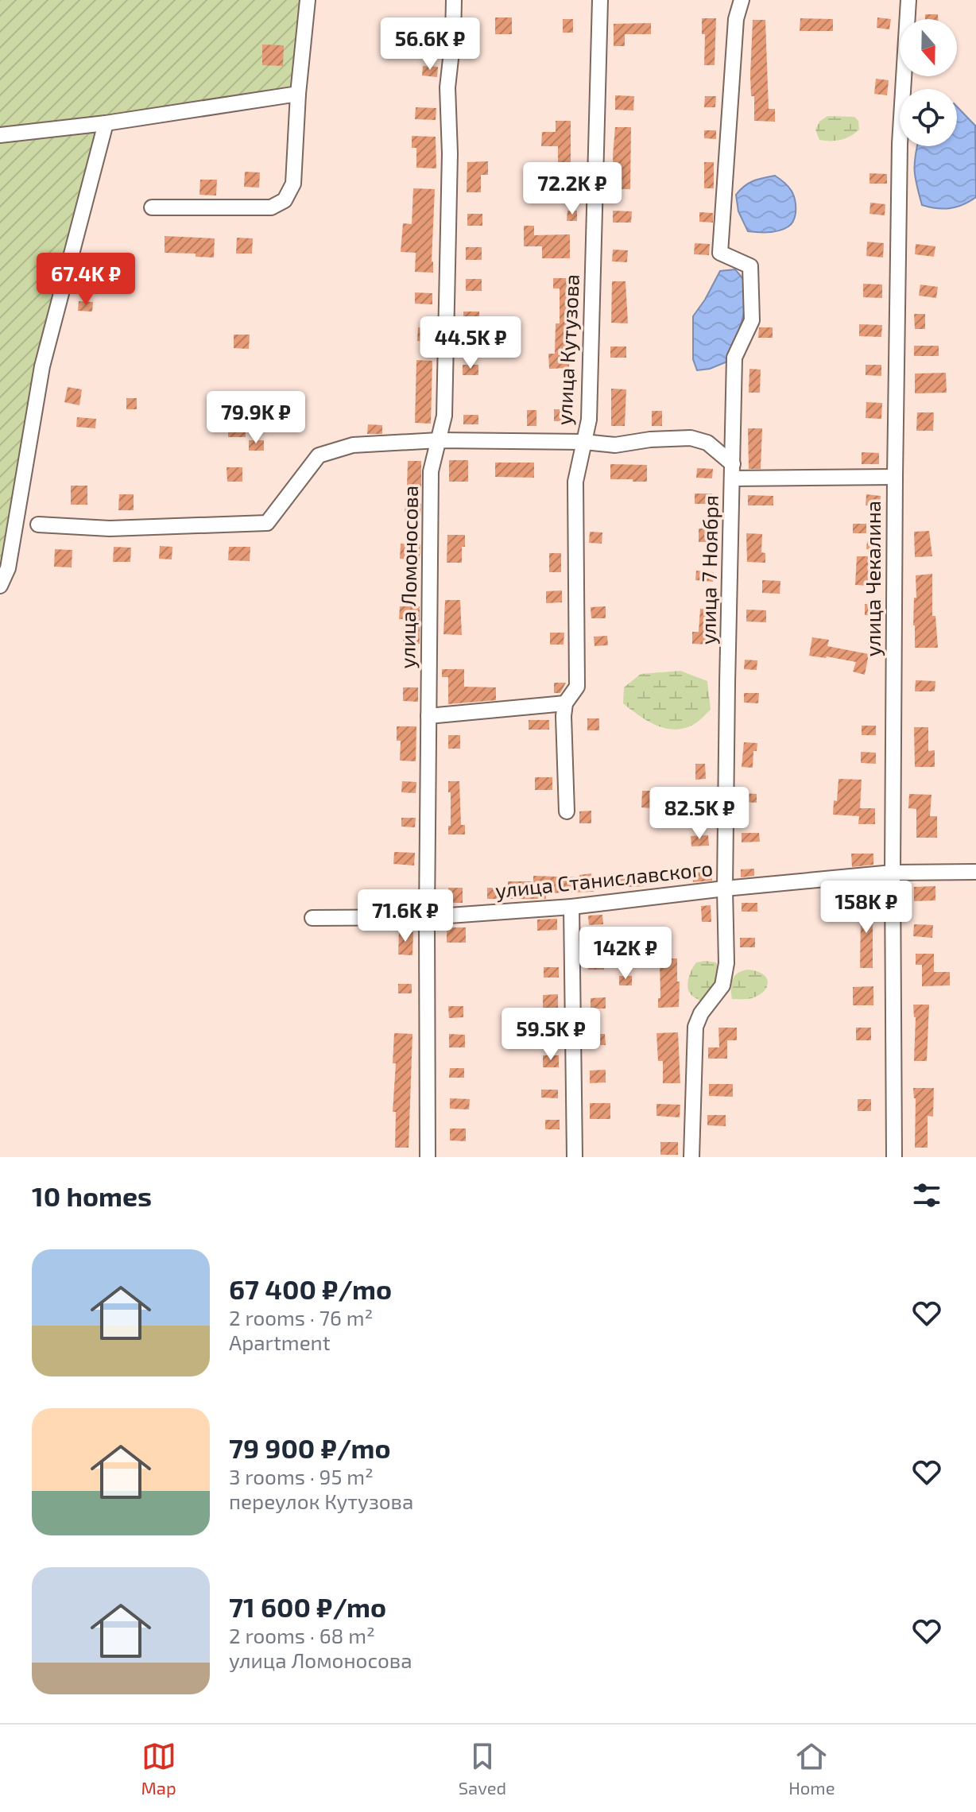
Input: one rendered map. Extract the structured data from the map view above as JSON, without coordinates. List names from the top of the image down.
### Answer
{
  "streets": {
    "street": [
      "улица Кутузова",
      "улица 7 Ноября",
      "улица Ломоносова",
      "улица Чекалина",
      "улица Станиславского"
    ]
  },
  "crossings": [
    ["улица 7 Ноября", "улица Станиславского"],
    ["улица Ломоносова", "улица Станиславского"],
    ["улица Чекалина", "улица Станиславского"]
  ],
  "north": "bottom",
  "page": {
    "price": [
      "56.6K ₽",
      "72.2K ₽",
      "67.4K ₽",
      "44.5K ₽",
      "79.9K ₽",
      "82.5K ₽",
      "158K ₽",
      "71.6K ₽",
      "142K ₽",
      "59.5K ₽"
    ],
    "heading": "10 homes",
    "list": [
      {
        "name": "67 400 ₽/mo",
        "note": "2 rooms · 76 m² · Apartment"
      },
      {
        "name": "79 900 ₽/mo",
        "note": "3 rooms · 95 m² · переулок Кутузова"
      },
      {
        "name": "71 600 ₽/mo",
        "note": "2 rooms · 68 m² · улица Ломоносова"
      }
    ],
    "tabs": ["Map", "Saved", "Home"]
  }
}
